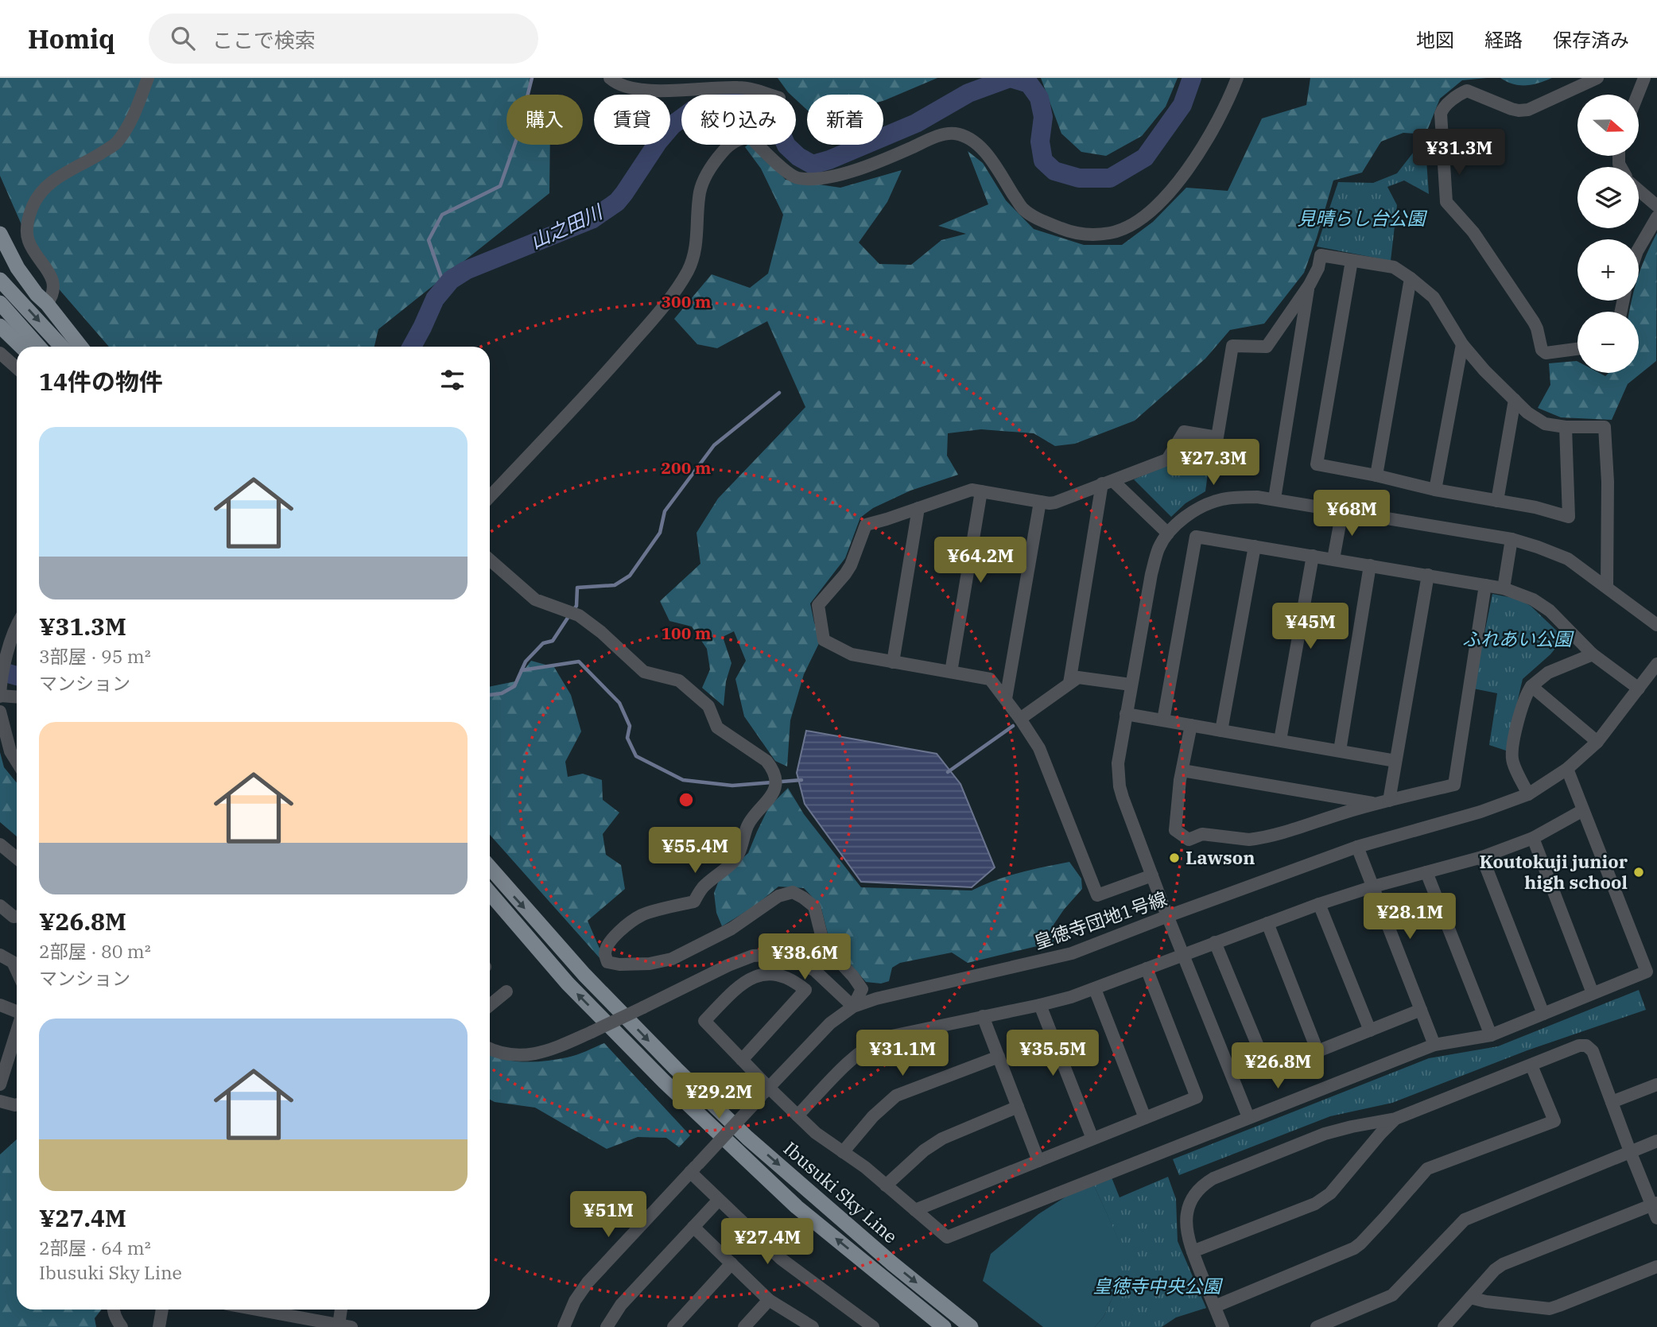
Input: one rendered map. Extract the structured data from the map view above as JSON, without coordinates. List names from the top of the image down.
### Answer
{
  "streets": {
    "main road": ["Ibusuki Sky Line"],
    "street": ["皇徳寺団地1号線"]
  },
  "water": ["山之田川"],
  "parks": ["見晴らし台公園", "ふれあい公園", "皇徳寺中央公園"],
  "places": ["Lawson", "Koutokuji junior high school"],
  "north": "right",
  "page": {
    "header": "Homiq",
    "search": "ここで検索",
    "nav": ["地図", "経路", "保存済み"],
    "map_buttons": ["+", "−"],
    "chip": [
      "購入",
      "賃貸",
      "絞り込み",
      "新着"
    ],
    "price": [
      "¥31.3M",
      "¥27.3M",
      "¥68M",
      "¥64.2M",
      "¥45M",
      "¥55.4M",
      "¥28.1M",
      "¥38.6M",
      "¥31.1M",
      "¥35.5M",
      "¥26.8M",
      "¥29.2M",
      "¥51M",
      "¥27.4M"
    ],
    "heading": "14件の物件",
    "list": [
      {
        "name": "¥31.3M",
        "note": "3部屋 · 95 m² · マンション"
      },
      {
        "name": "¥26.8M",
        "note": "2部屋 · 80 m² · マンション"
      },
      {
        "name": "¥27.4M",
        "note": "2部屋 · 64 m² · Ibusuki Sky Line"
      }
    ]
  },
  "rings": ["300 m", "200 m", "100 m"]
}
